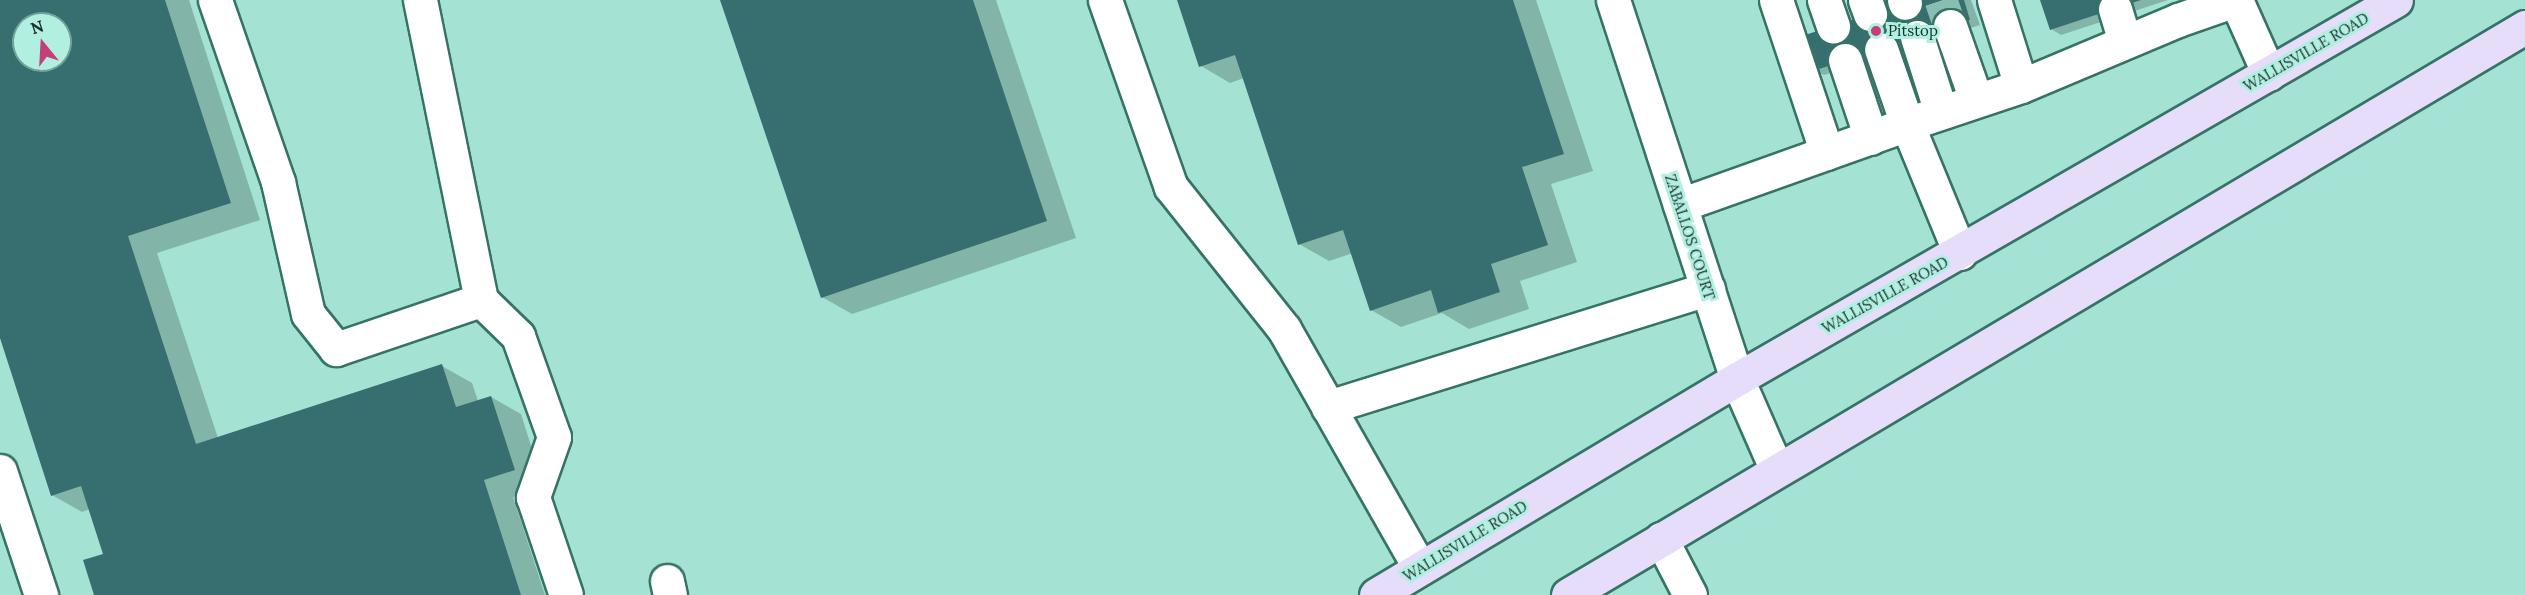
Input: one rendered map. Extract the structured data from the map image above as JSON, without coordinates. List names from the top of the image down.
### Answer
{
  "streets": {
    "main road": ["WALLISVILLE ROAD"],
    "street": ["ZABALLOS COURT"]
  },
  "crossings": [
    ["WALLISVILLE ROAD", "ZABALLOS COURT"]
  ],
  "places": ["Pitstop"],
  "north": "top"
}
